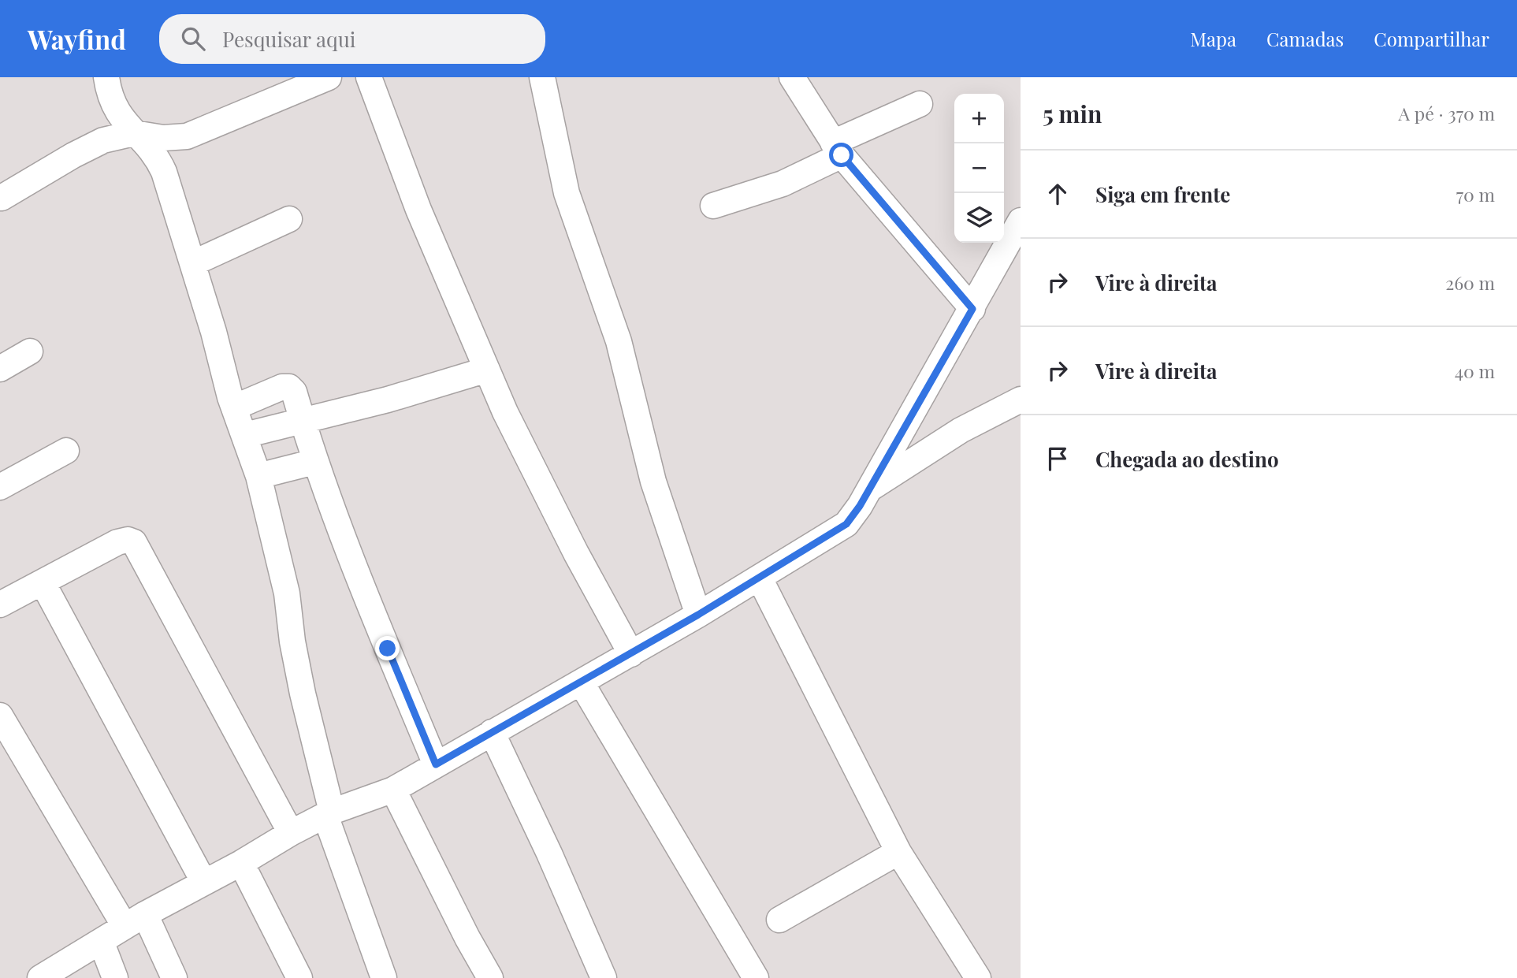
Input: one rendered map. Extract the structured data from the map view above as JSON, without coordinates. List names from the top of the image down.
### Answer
{
  "page": {
    "header": "Wayfind",
    "search": "Pesquisar aqui",
    "nav": ["Mapa", "Camadas", "Compartilhar"],
    "heading": ["5 min", "A pé · 370 m"],
    "map_buttons": ["+", "−"],
    "list": [
      ["Siga em frente", "70 m"],
      ["Vire à direita", "260 m"],
      ["Vire à direita", "40 m"],
      "Chegada ao destino"
    ]
  }
}
